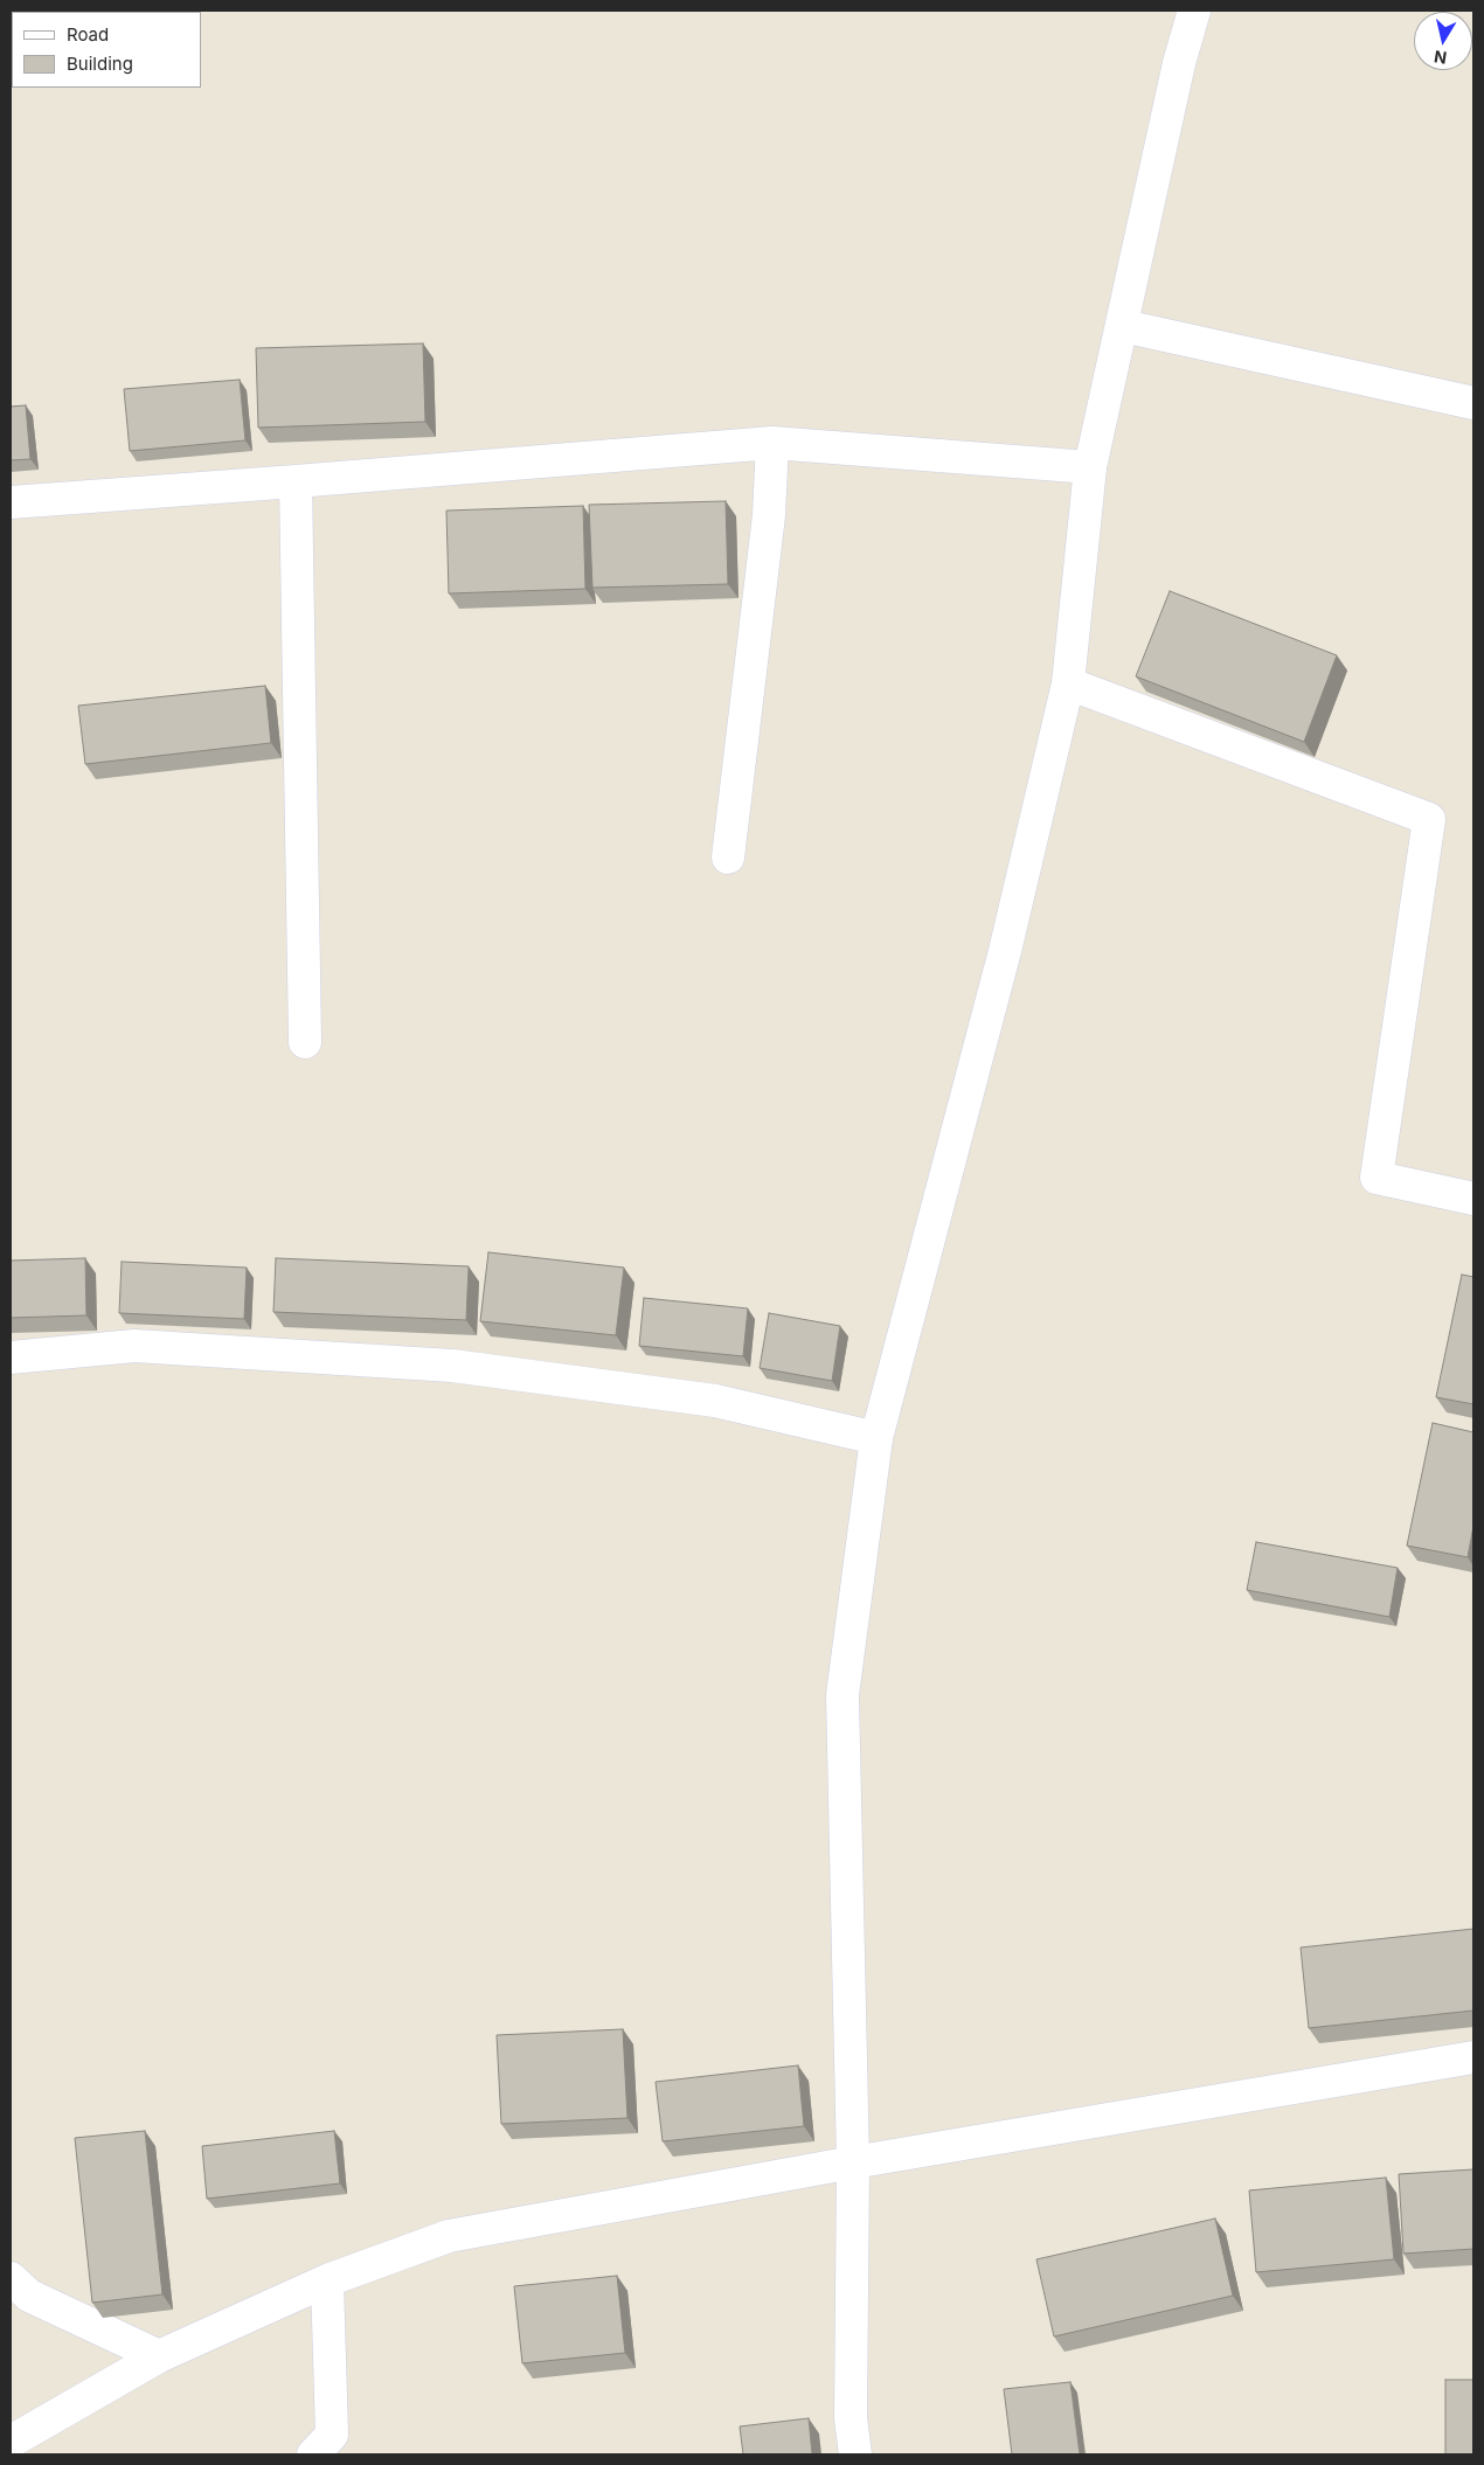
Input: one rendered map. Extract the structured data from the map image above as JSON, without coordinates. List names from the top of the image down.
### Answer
{
  "legend": ["Road", "Building"],
  "north": "bottom"
}
